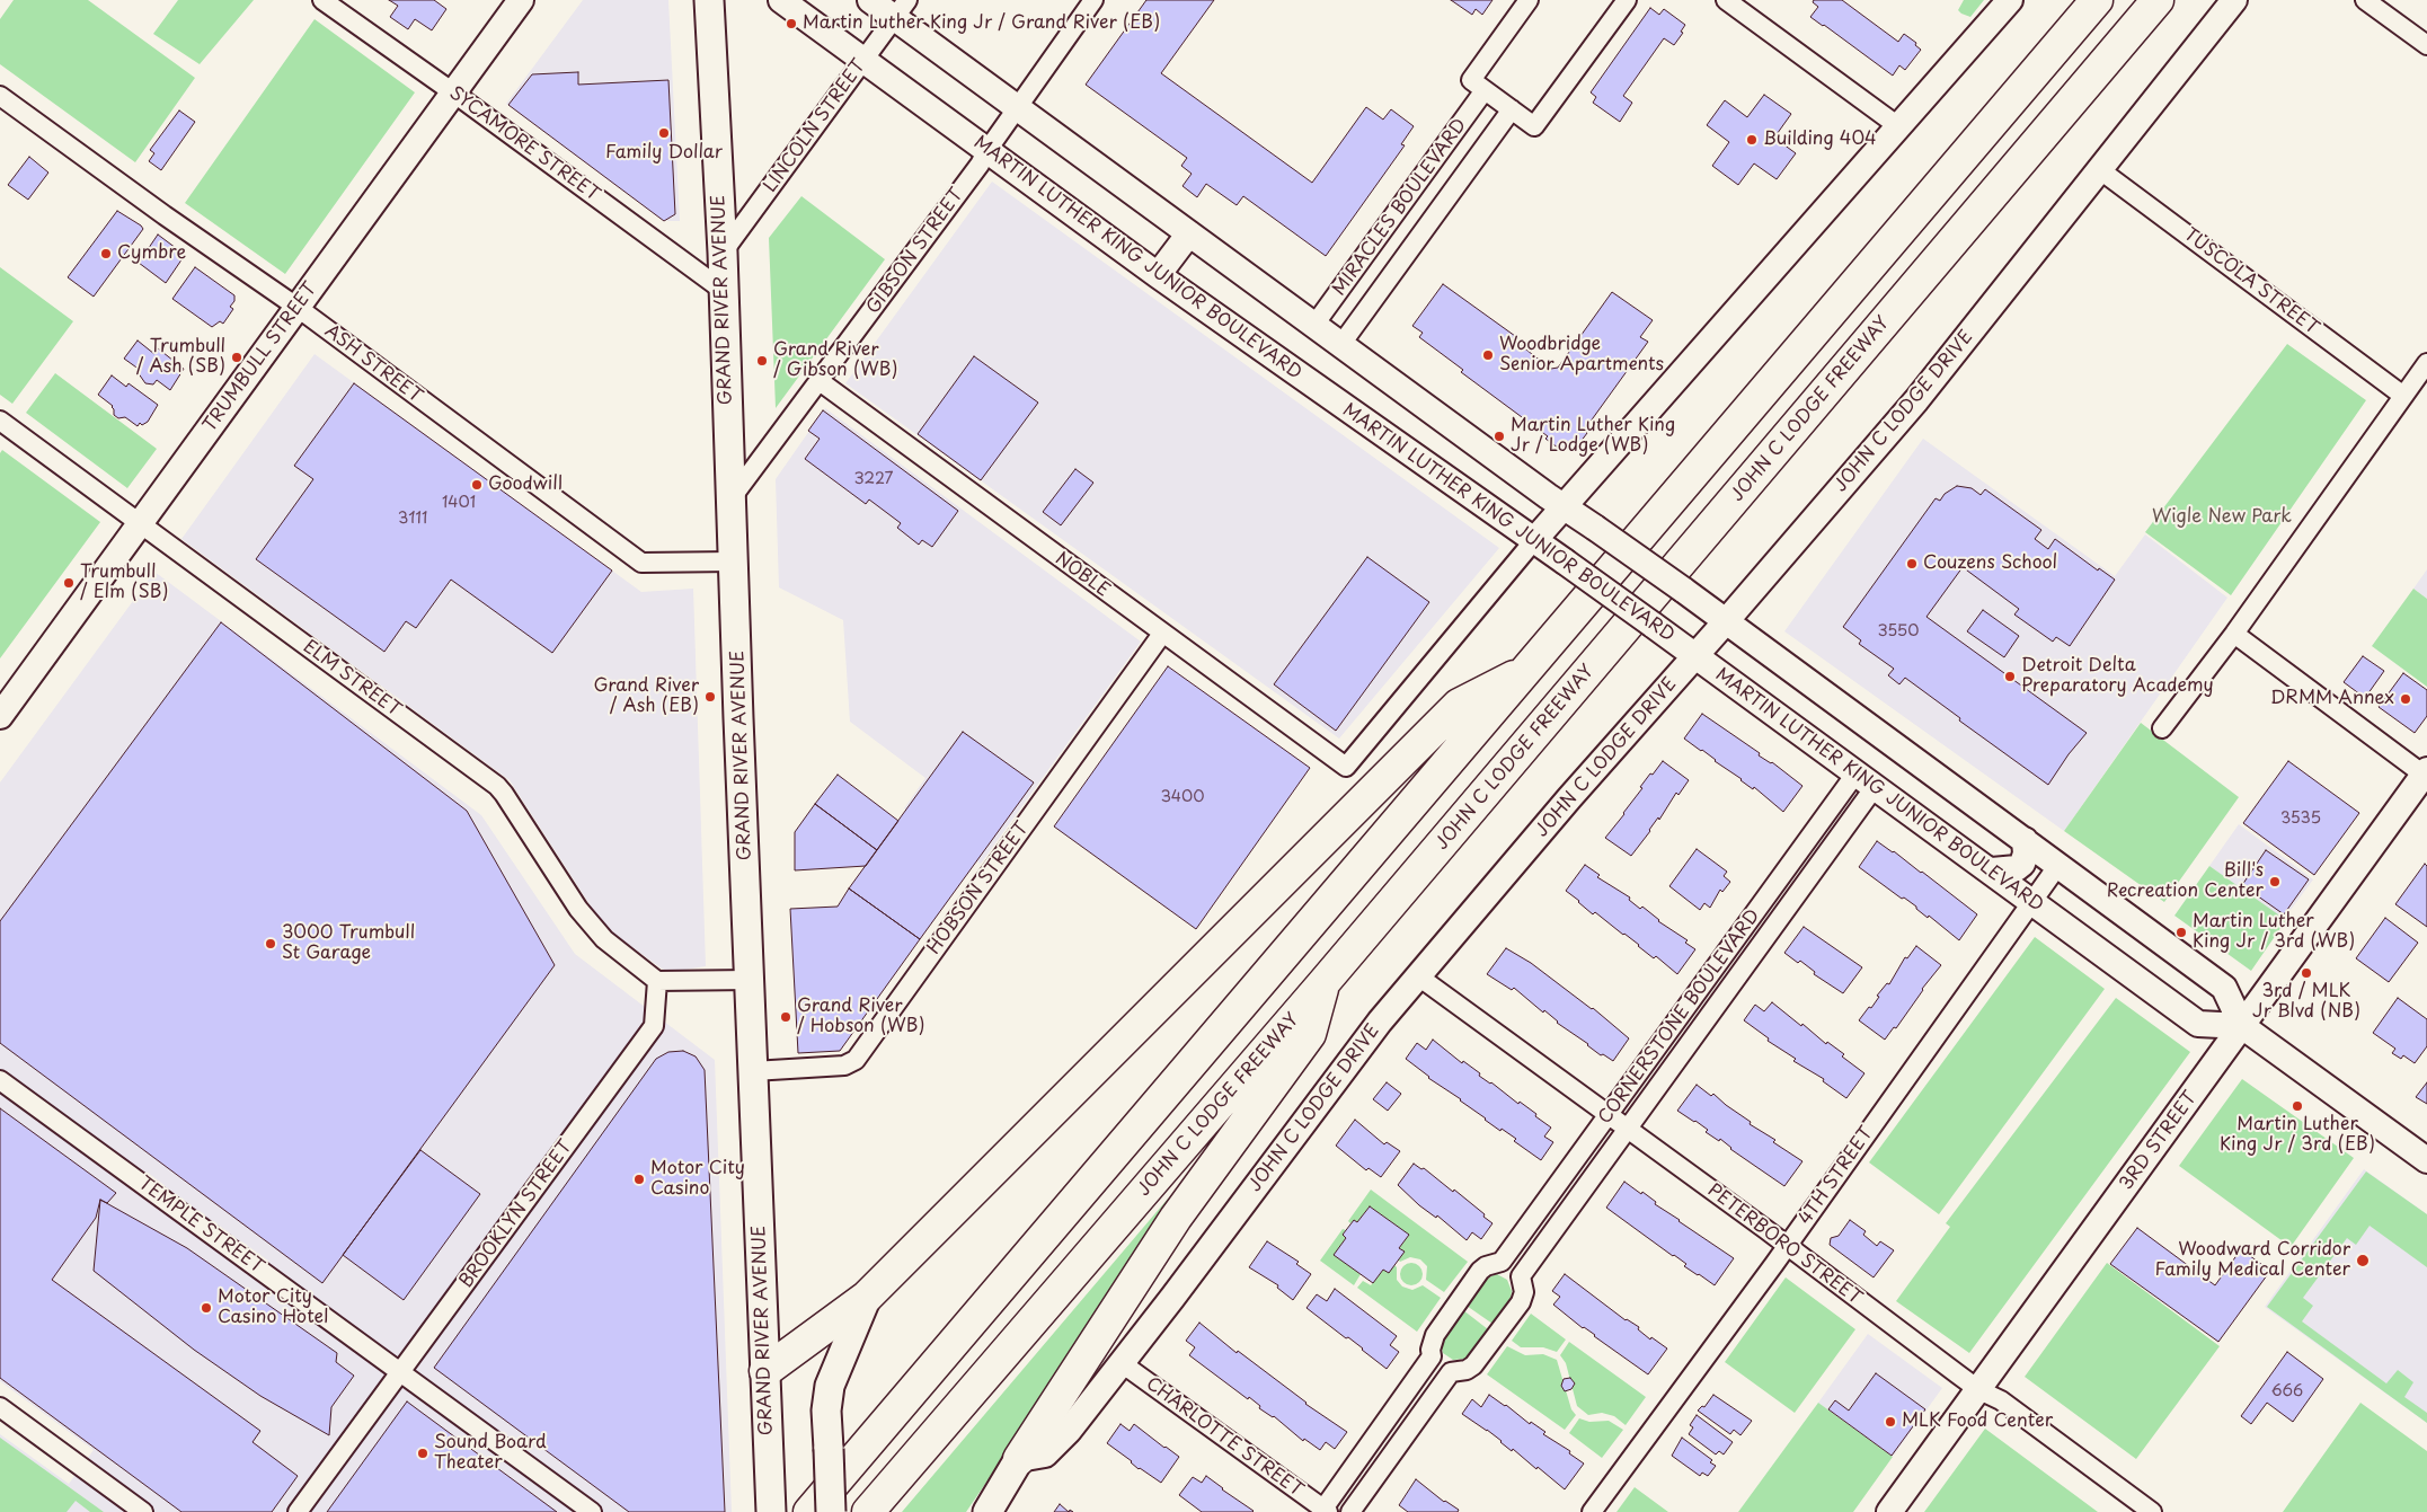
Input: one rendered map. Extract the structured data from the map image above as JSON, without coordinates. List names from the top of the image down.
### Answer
{
  "streets": {
    "highway": ["JOHN C LODGE FREEWAY"],
    "main road": [
      "MARTIN LUTHER KING JUNIOR BOULEVARD",
      "GRAND RIVER AVENUE",
      "TRUMBULL STREET",
      "JOHN C LODGE DRIVE",
      "3RD STREET"
    ],
    "street": [
      "LINCOLN STREET",
      "SYCAMORE STREET",
      "MIRACLES BOULEVARD",
      "GIBSON STREET",
      "TUSCOLA STREET",
      "ASH STREET",
      "NOBLE",
      "ELM STREET",
      "HOBSON STREET",
      "CORNERSTONE BOULEVARD",
      "4TH STREET",
      "BROOKLYN STREET",
      "TEMPLE STREET",
      "PETERBORO STREET",
      "CHARLOTTE STREET"
    ]
  },
  "crossings": [
    ["LINCOLN STREET", "MARTIN LUTHER KING JUNIOR BOULEVARD"],
    ["LINCOLN STREET", "GRAND RIVER AVENUE"],
    ["SYCAMORE STREET", "GRAND RIVER AVENUE"],
    ["SYCAMORE STREET", "TRUMBULL STREET"],
    ["GIBSON STREET", "MARTIN LUTHER KING JUNIOR BOULEVARD"],
    ["GIBSON STREET", "GRAND RIVER AVENUE"],
    ["GIBSON STREET", "NOBLE"],
    ["MARTIN LUTHER KING JUNIOR BOULEVARD", "JOHN C LODGE DRIVE"],
    ["MARTIN LUTHER KING JUNIOR BOULEVARD", "NOBLE"],
    ["MARTIN LUTHER KING JUNIOR BOULEVARD", "CORNERSTONE BOULEVARD"],
    ["MARTIN LUTHER KING JUNIOR BOULEVARD", "3RD STREET"],
    ["MARTIN LUTHER KING JUNIOR BOULEVARD", "4TH STREET"],
    ["TUSCOLA STREET", "JOHN C LODGE DRIVE"],
    ["GRAND RIVER AVENUE", "ASH STREET"],
    ["GRAND RIVER AVENUE", "HOBSON STREET"],
    ["TRUMBULL STREET", "ASH STREET"],
    ["TRUMBULL STREET", "ELM STREET"],
    ["JOHN C LODGE DRIVE", "PETERBORO STREET"],
    ["JOHN C LODGE DRIVE", "CHARLOTTE STREET"],
    ["NOBLE", "HOBSON STREET"],
    ["ELM STREET", "BROOKLYN STREET"],
    ["CORNERSTONE BOULEVARD", "PETERBORO STREET"],
    ["CORNERSTONE BOULEVARD", "CHARLOTTE STREET"],
    ["3RD STREET", "PETERBORO STREET"],
    ["4TH STREET", "PETERBORO STREET"],
    ["BROOKLYN STREET", "TEMPLE STREET"]
  ],
  "parks": ["Wigle New Park"],
  "places": [
    "Martin Luther King Jr / Grand River (EB)",
    "Family Dollar",
    "Building 404",
    "Cymbre",
    "Woodbridge Senior Apartments",
    "Trumbull / Ash (SB)",
    "Grand River / Gibson (WB)",
    "Martin Luther King Jr / Lodge (WB)",
    "Goodwill",
    "Couzens School",
    "Trumbull / Elm (SB)",
    "Detroit Delta Preparatory Academy",
    "Grand River / Ash (EB)",
    "DRMM Annex",
    "Bill's Recreation Center",
    "Martin Luther King Jr / 3rd (WB)",
    "3000 Trumbull St Garage",
    "3rd / MLK Jr Blvd (NB)",
    "Grand River / Hobson (WB)",
    "Martin Luther King Jr / 3rd (EB)",
    "Motor City Casino",
    "Woodward Corridor Family Medical Center",
    "Motor City Casino Hotel",
    "MLK Food Center",
    "Sound Board Theater"
  ],
  "house_numbers": [
    "3227",
    "1401",
    "3111",
    "3550",
    "3400",
    "3535",
    "666"
  ]
}
